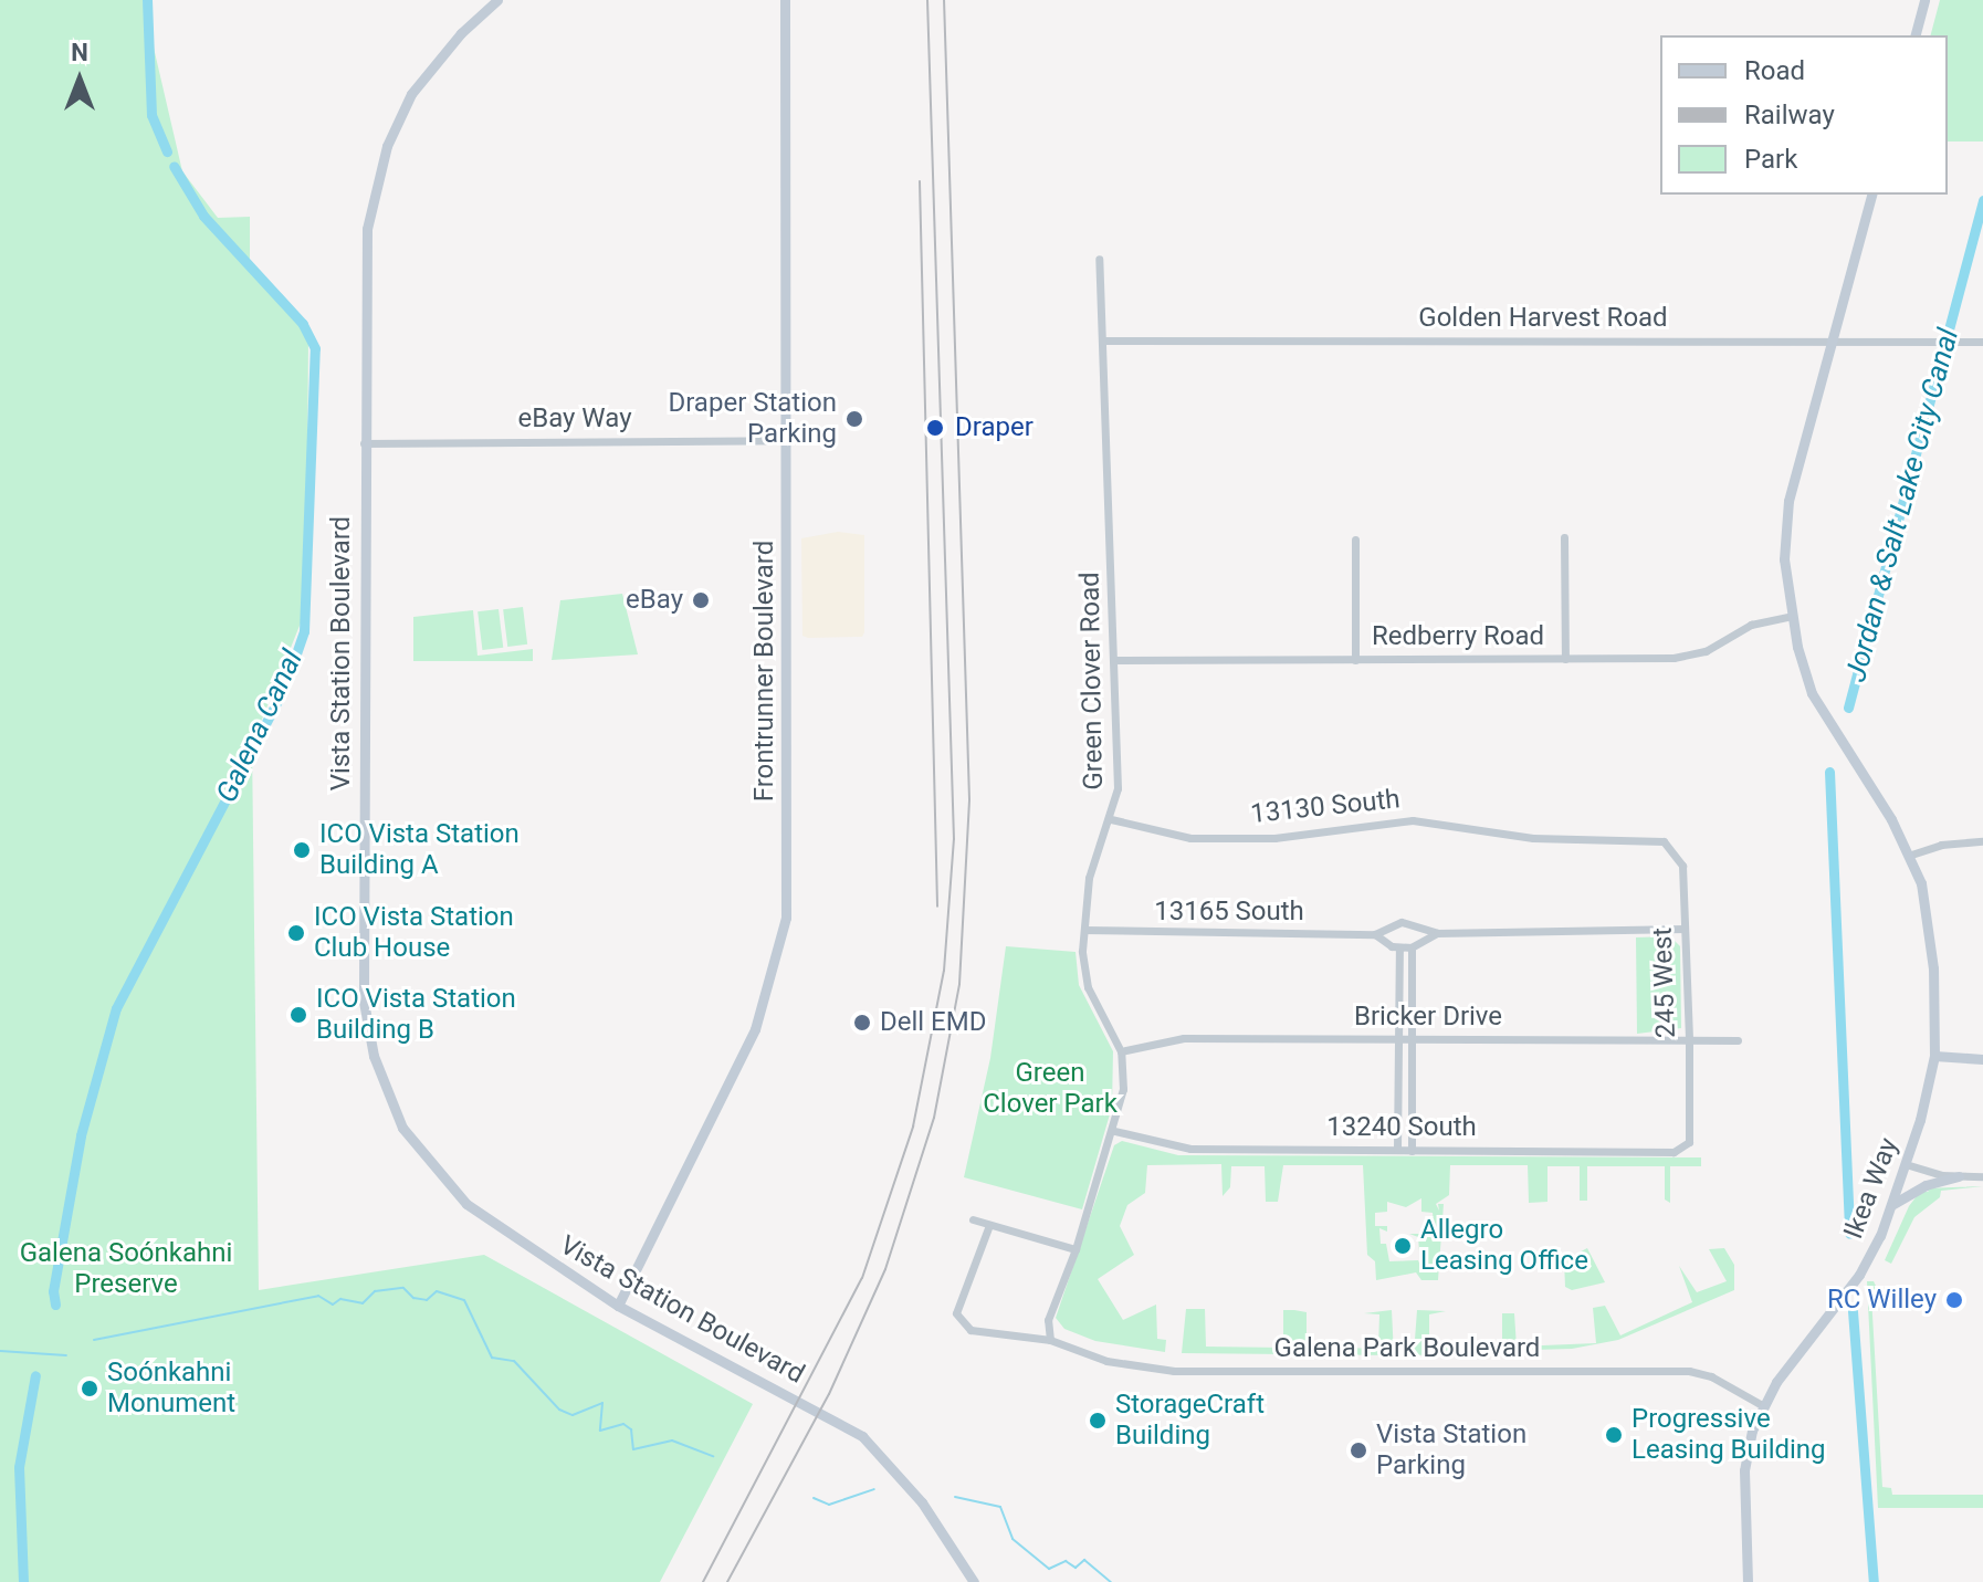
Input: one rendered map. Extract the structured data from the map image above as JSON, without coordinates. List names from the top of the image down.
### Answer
{
  "streets": {
    "street": [
      "Golden Harvest Road",
      "eBay Way",
      "Redberry Road",
      "Vista Station Boulevard",
      "Frontrunner Boulevard",
      "Green Clover Road",
      "13130 South",
      "13165 South",
      "245 West",
      "Bricker Drive",
      "13240 South",
      "Ikea Way",
      "Galena Park Boulevard"
    ]
  },
  "crossings": [
    ["Golden Harvest Road", "Green Clover Road"],
    ["Golden Harvest Road", "Ikea Way"],
    ["eBay Way", "Vista Station Boulevard"],
    ["eBay Way", "Frontrunner Boulevard"],
    ["Redberry Road", "Green Clover Road"],
    ["Redberry Road", "Ikea Way"],
    ["Vista Station Boulevard", "Frontrunner Boulevard"],
    ["Green Clover Road", "13130 South"],
    ["Green Clover Road", "13165 South"],
    ["Green Clover Road", "Bricker Drive"],
    ["Green Clover Road", "13240 South"],
    ["Green Clover Road", "Galena Park Boulevard"],
    ["13130 South", "245 West"],
    ["13165 South", "245 West"],
    ["245 West", "Bricker Drive"],
    ["245 West", "13240 South"],
    ["Ikea Way", "Galena Park Boulevard"]
  ],
  "water": ["Jordan & Salt Lake City Canal", "Galena Canal"],
  "parks": ["Green Clover Park", "Galena Soónkahni Preserve"],
  "places": [
    "Draper Station Parking",
    "Draper",
    "eBay",
    "ICO Vista Station Building A",
    "ICO Vista Station Club House",
    "ICO Vista Station Building B",
    "Dell EMD",
    "Allegro Leasing Office",
    "RC Willey",
    "Soónkahni Monument",
    "StorageCraft Building",
    "Progressive Leasing Building",
    "Vista Station Parking"
  ],
  "legend": ["Road", "Railway", "Park"],
  "north": "top"
}
